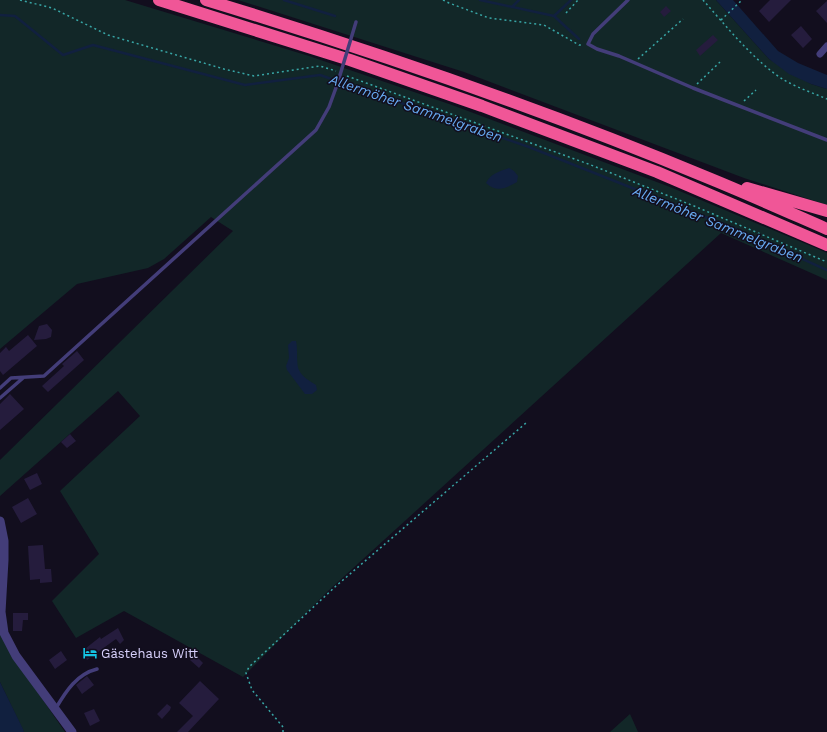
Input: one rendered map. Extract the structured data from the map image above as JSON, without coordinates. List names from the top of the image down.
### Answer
{
  "water": ["Allermöher Sammelgraben"],
  "places": {
    "hotel": ["Gästehaus Witt"]
  }
}
